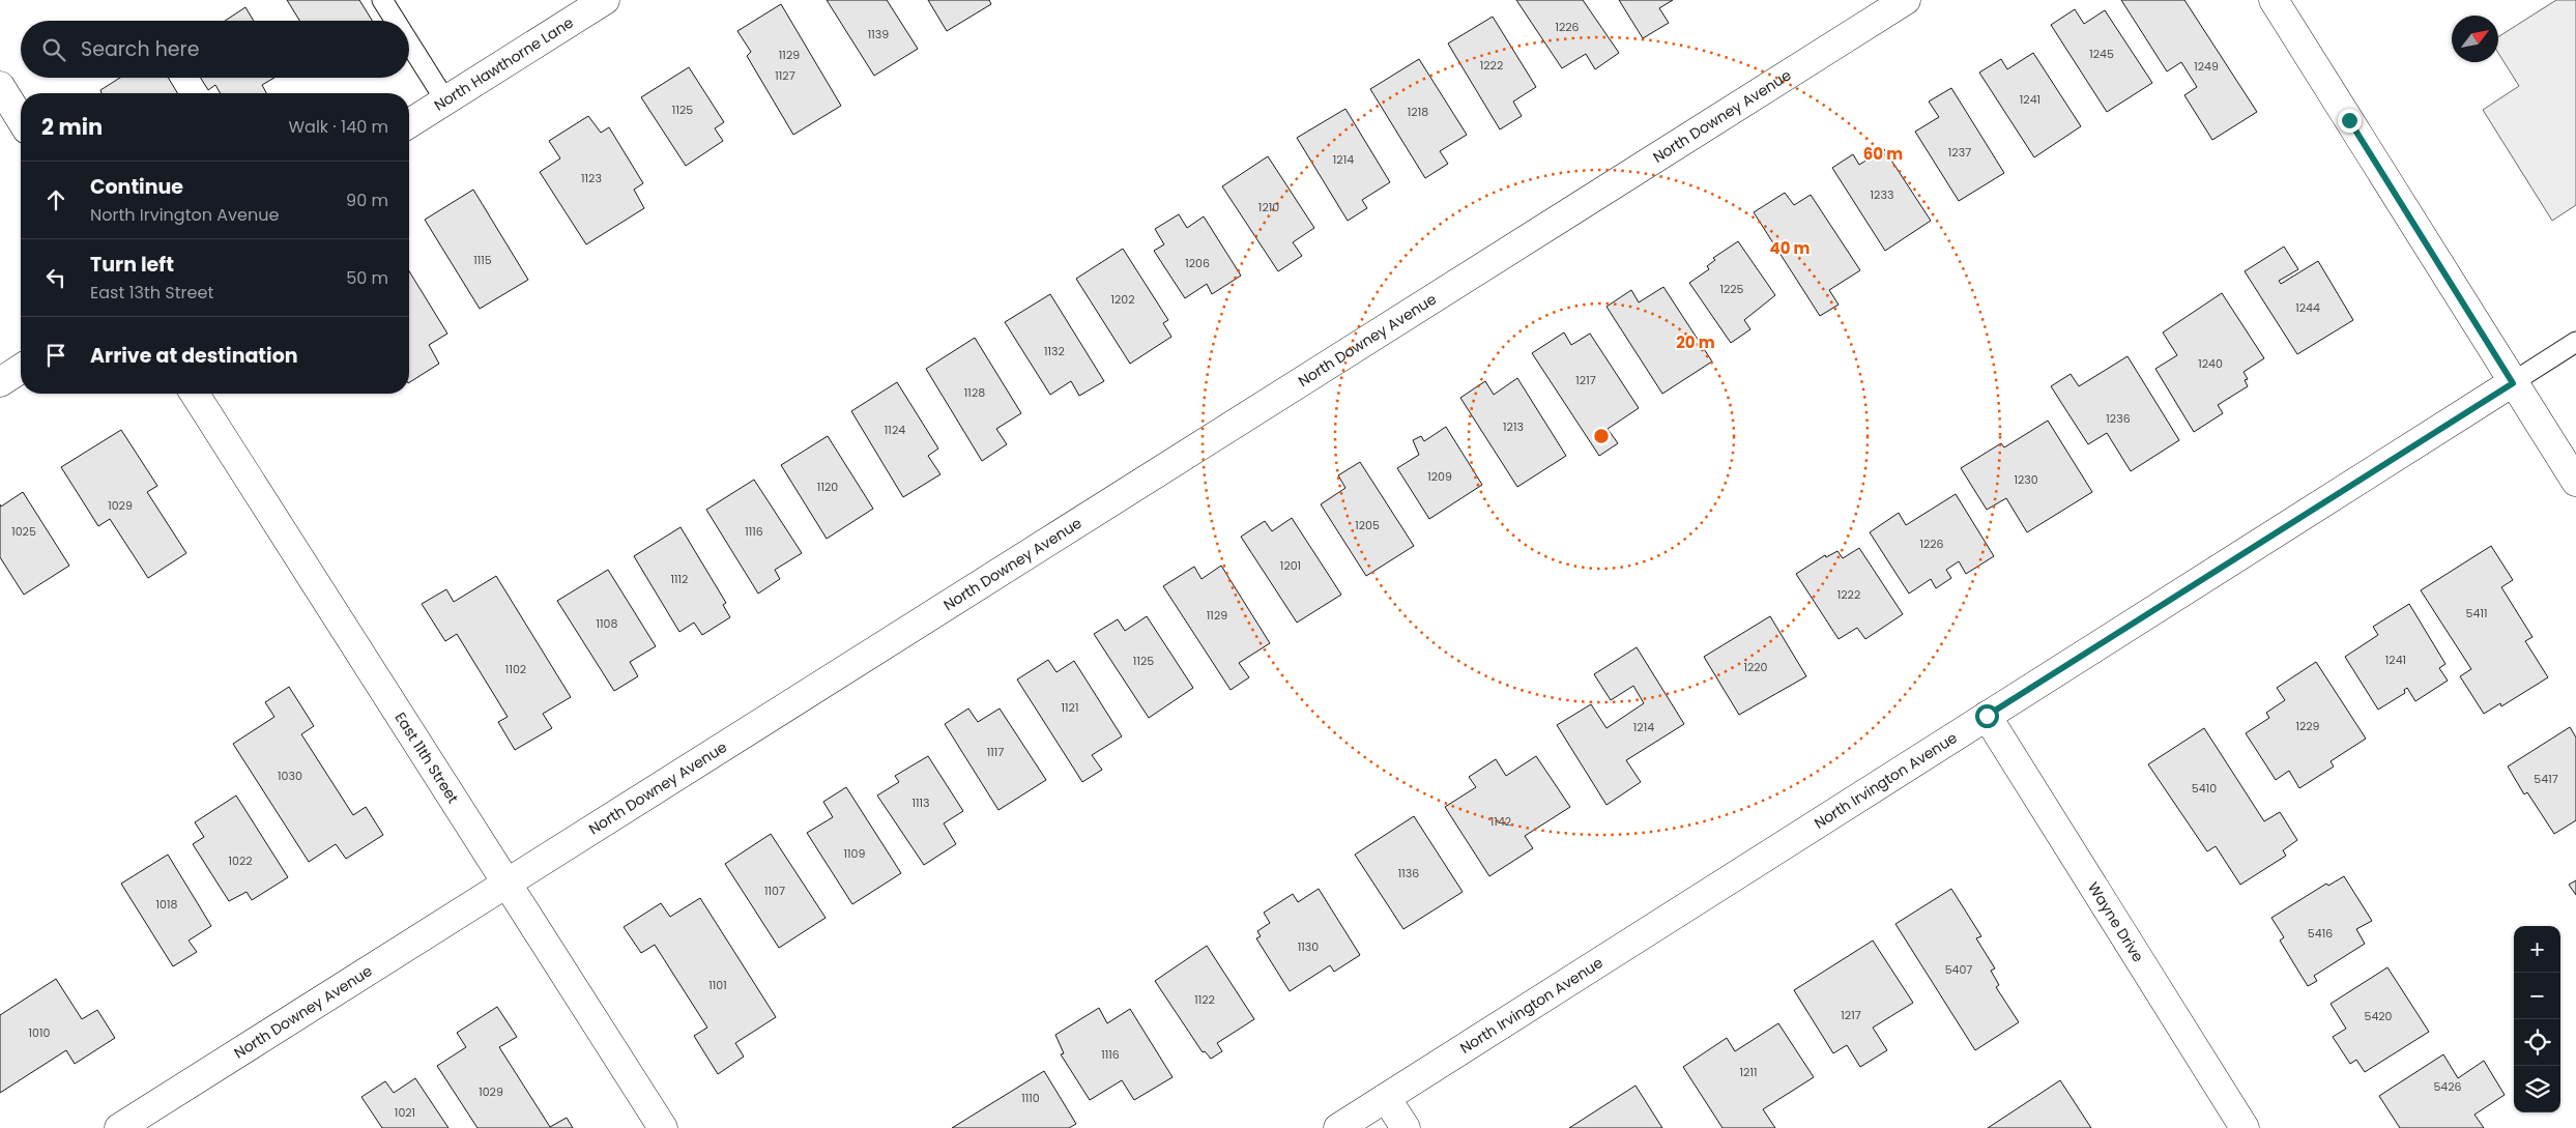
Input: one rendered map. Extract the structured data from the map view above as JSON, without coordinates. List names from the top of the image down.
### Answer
{
  "streets": {
    "street": [
      "North Hawthorne Lane",
      "North Downey Avenue",
      "East 11th Street",
      "North Irvington Avenue",
      "Wayne Drive"
    ]
  },
  "crossings": [
    ["North Downey Avenue", "East 11th Street"],
    ["North Irvington Avenue", "Wayne Drive"]
  ],
  "house_numbers": [
    "1226",
    "1139",
    "1245",
    "1129",
    "1222",
    "1249",
    "1127",
    "1241",
    "1125",
    "1218",
    "1237",
    "1214",
    "1123",
    "1233",
    "1210",
    "1115",
    "1206",
    "1225",
    "1202",
    "1244",
    "1132",
    "1240",
    "1217",
    "1128",
    "1236",
    "1213",
    "1124",
    "1209",
    "1230",
    "1120",
    "1029",
    "1205",
    "1025",
    "1116",
    "1226",
    "1201",
    "1112",
    "1222",
    "5411",
    "1129",
    "1108",
    "1241",
    "1125",
    "1220",
    "1102",
    "1121",
    "1229",
    "1214",
    "1117",
    "1030",
    "5417",
    "5410",
    "1113",
    "1142",
    "1109",
    "1022",
    "1136",
    "1107",
    "1018",
    "5416",
    "1130",
    "5407",
    "1101",
    "1122",
    "1217",
    "5420",
    "1010",
    "1116",
    "1211",
    "5426",
    "1029",
    "1110",
    "1021"
  ],
  "north": "top right",
  "page": {
    "search": "Search here",
    "heading": ["2 min", "Walk · 140 m"],
    "list": [
      ["Continue", "North Irvington Avenue", "90 m"],
      ["Turn left", "East 13th Street", "50 m"],
      "Arrive at destination"
    ],
    "map_buttons": ["+", "−"]
  },
  "rings": ["60 m", "40 m", "20 m"]
}
